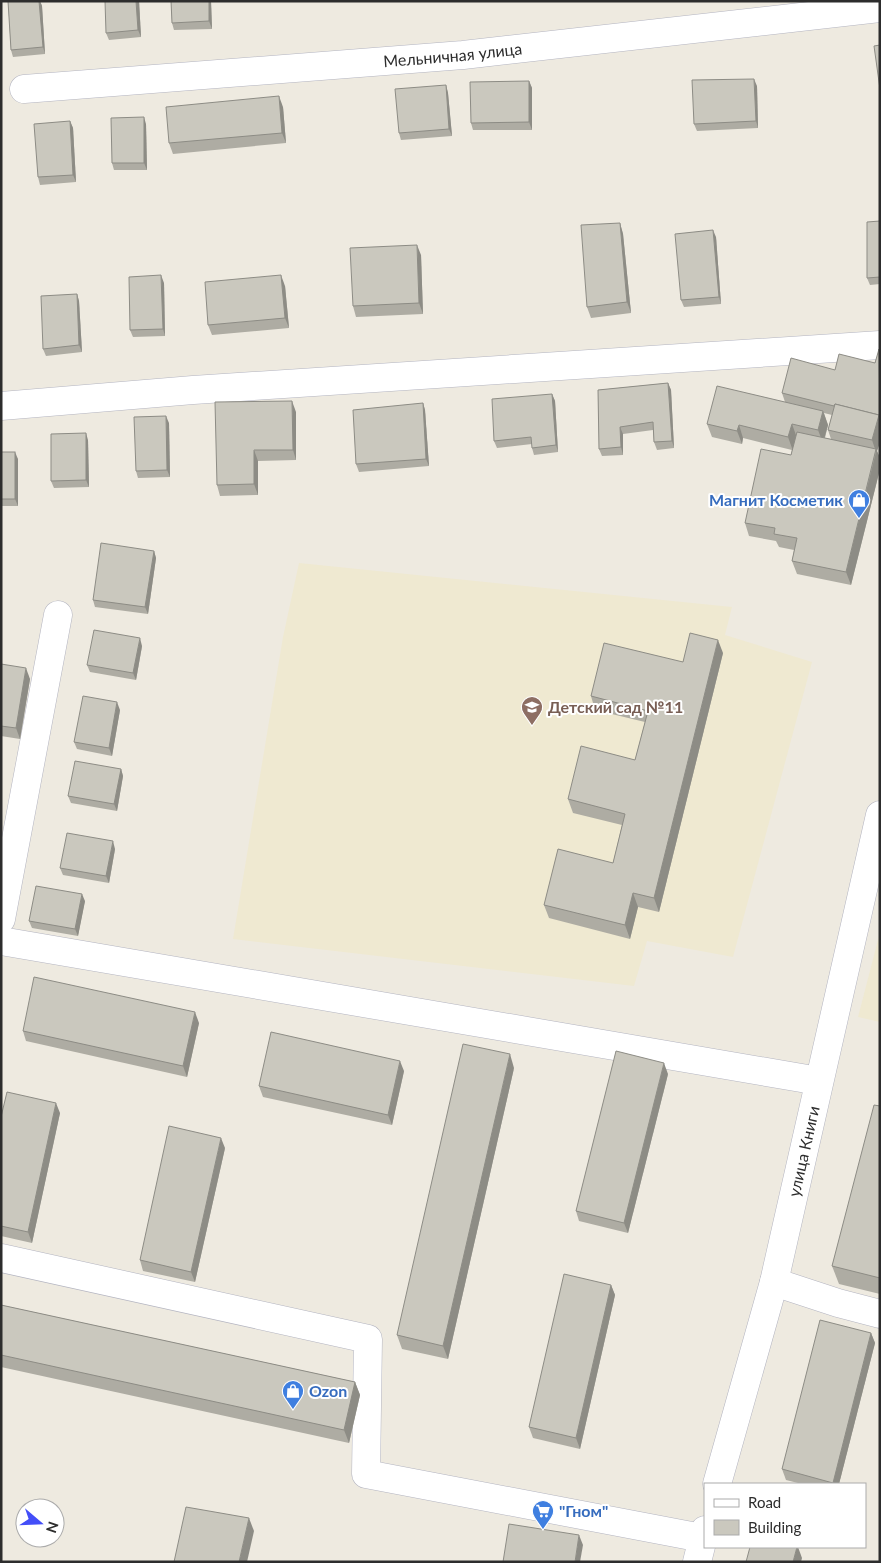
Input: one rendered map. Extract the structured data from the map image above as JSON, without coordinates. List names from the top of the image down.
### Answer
{
  "streets": {
    "street": ["Мельничная улица", "улица Книги"]
  },
  "places": {
    "shop": ["Магнит Косметик", "Ozon"],
    "school or university": ["Детский сад №11"],
    "supermarket": ["\"Гном\""]
  },
  "legend": ["Road", "Building"],
  "north": "right"
}
